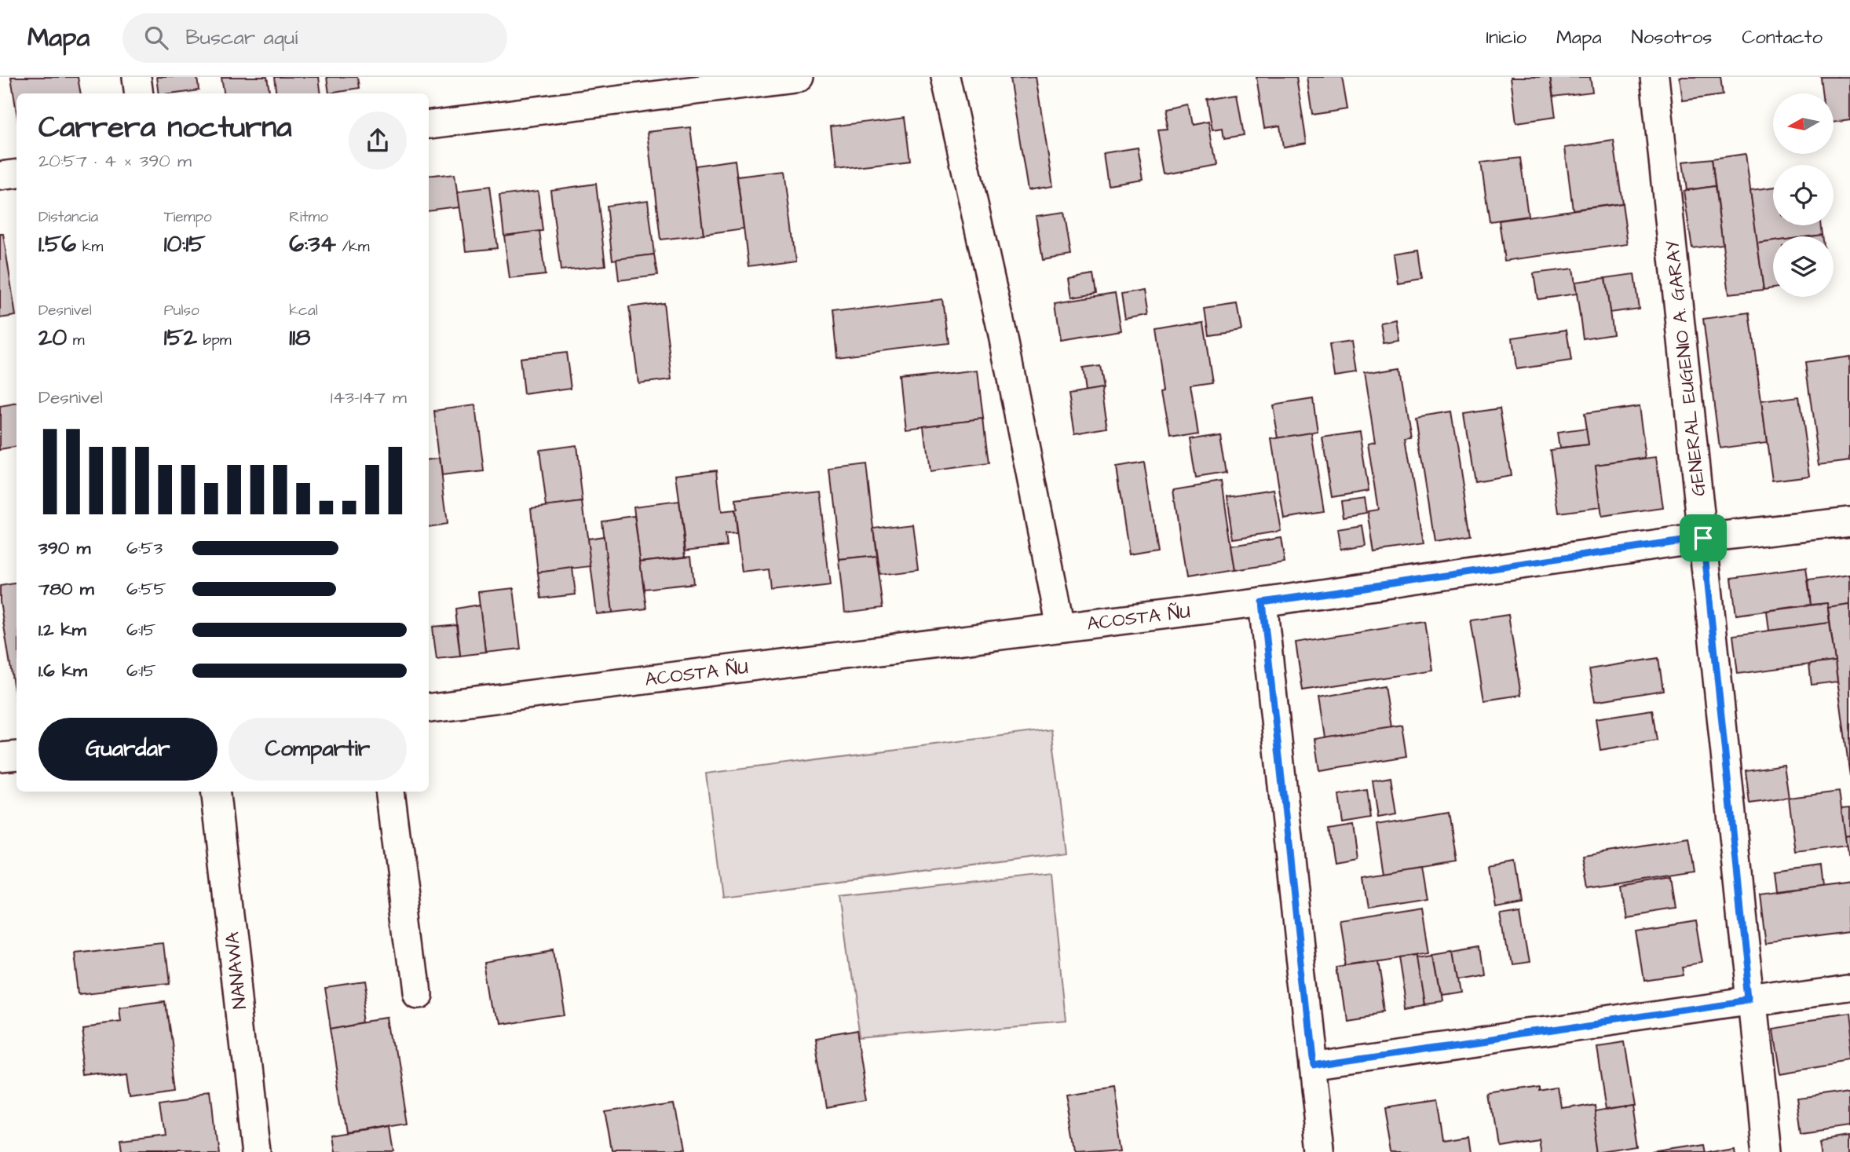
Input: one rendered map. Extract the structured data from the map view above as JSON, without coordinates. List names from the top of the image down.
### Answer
{
  "streets": {
    "street": ["GENERAL EUGENIO A. GARAY", "ACOSTA ÑU", "NANAWA"]
  },
  "crossings": [
    ["GENERAL EUGENIO A. GARAY", "ACOSTA ÑU"]
  ],
  "north": "left",
  "page": {
    "header": "Mapa",
    "search": "Buscar aquí",
    "nav": [
      "Inicio",
      "Mapa",
      "Nosotros",
      "Contacto"
    ],
    "heading": ["Carrera nocturna", "20:57 · 4 × 390 m"],
    "stats": [
      ["Distancia", "1.56 km"],
      ["Tiempo", "10:15"],
      ["Ritmo", "6:34 /km"],
      ["Desnivel", "20 m"],
      ["Pulso", "152 bpm"],
      ["kcal", "118"]
    ],
    "chart": ["Desnivel", "143–147 m"],
    "list": [
      {
        "name": "390 m",
        "note": "6:53"
      },
      {
        "name": "780 m",
        "note": "6:55"
      },
      {
        "name": "1.2 km",
        "note": "6:15"
      },
      {
        "name": "1.6 km",
        "note": "6:15"
      }
    ],
    "buttons": ["Guardar", "Compartir"]
  }
}
